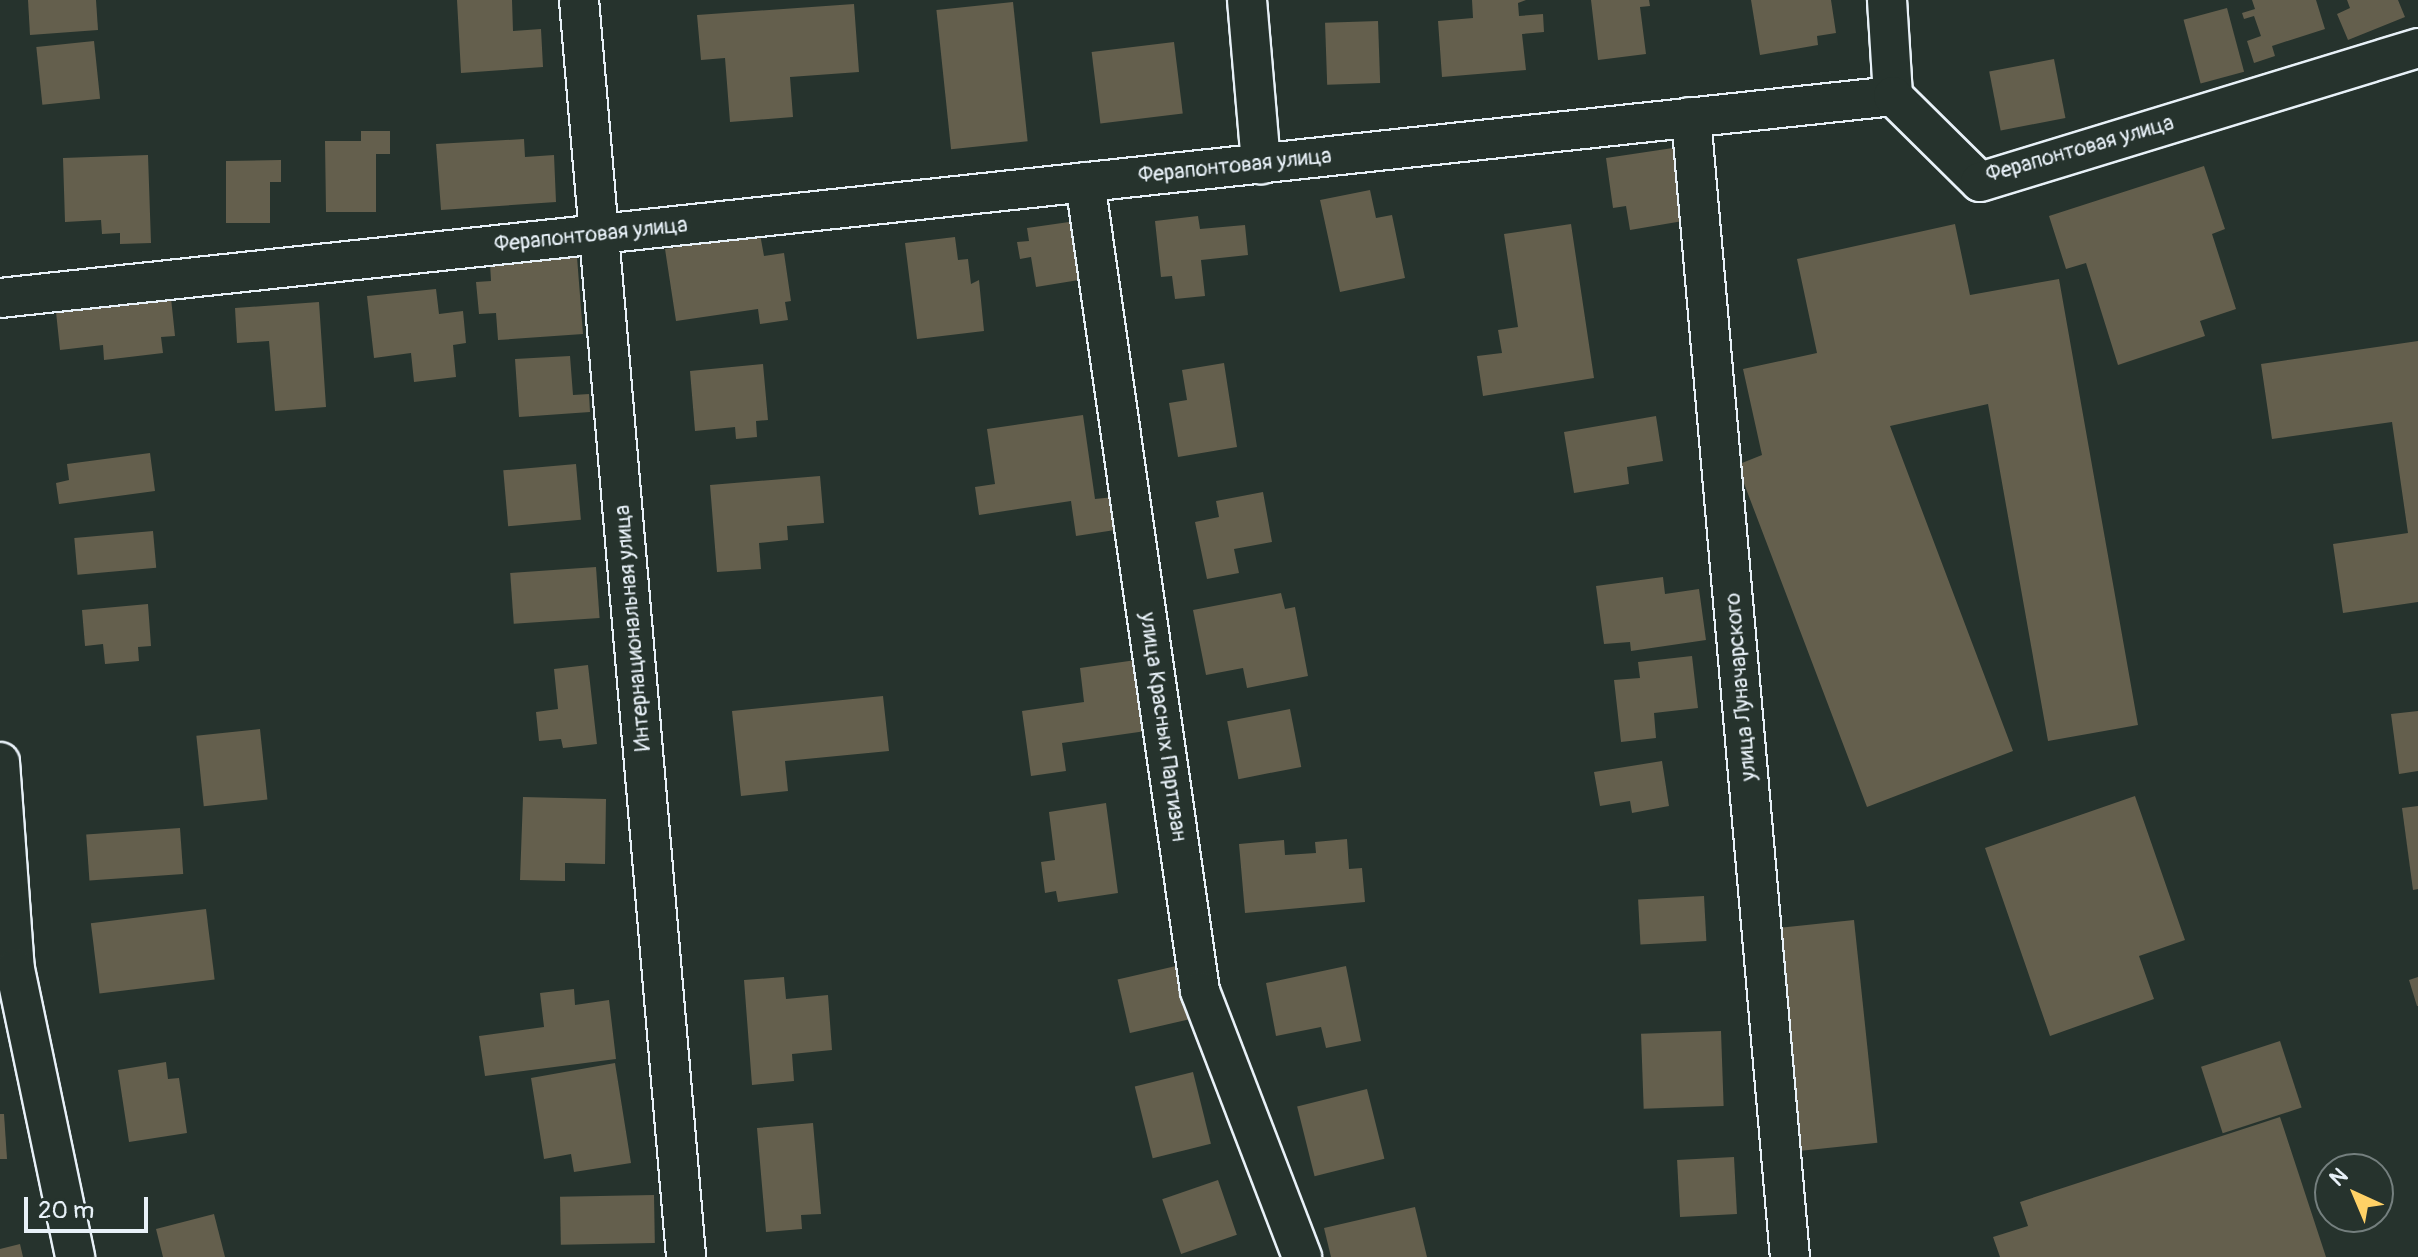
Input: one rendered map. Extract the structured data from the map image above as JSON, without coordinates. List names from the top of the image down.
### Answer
{
  "streets": {
    "street": [
      "Ферапонтовая улица",
      "Интернациональная улица",
      "улица Луначарского",
      "улица Красных Партизан"
    ]
  },
  "crossings": [
    ["Ферапонтовая улица", "Интернациональная улица"],
    ["Ферапонтовая улица", "улица Луначарского"],
    ["Ферапонтовая улица", "улица Красных Партизан"]
  ],
  "scale_bar": "20 m",
  "north": "top left"
}
